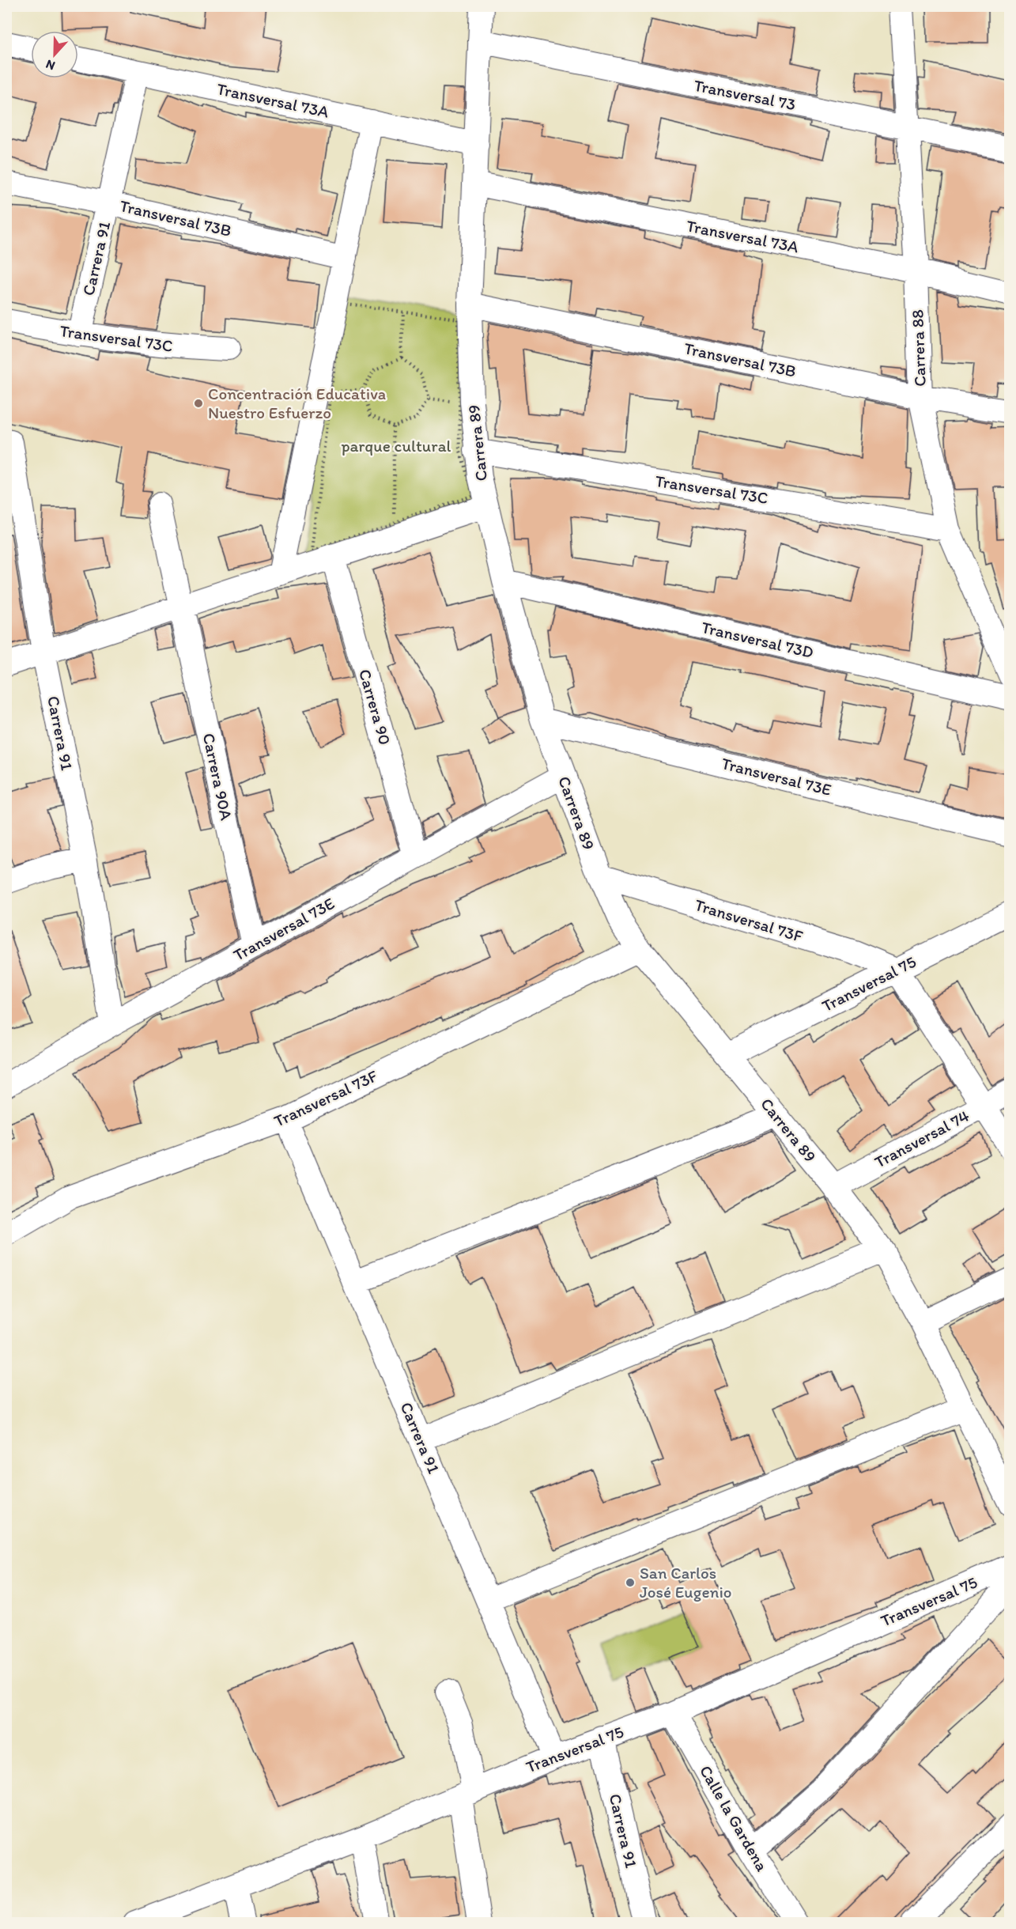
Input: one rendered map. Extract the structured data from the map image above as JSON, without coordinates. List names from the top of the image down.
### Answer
{
  "streets": {
    "street": [
      "Transversal 73",
      "Transversal 73A",
      "Transversal 73B",
      "Carrera 91",
      "Transversal 73C",
      "Carrera 88",
      "Carrera 89",
      "Transversal 73D",
      "Carrera 90",
      "Carrera 90A",
      "Transversal 73E",
      "Transversal 73F",
      "Transversal 75",
      "Transversal 74",
      "Calle la Gardena"
    ]
  },
  "crossings": [
    ["Transversal 73", "Carrera 88"],
    ["Transversal 73", "Carrera 89"],
    ["Transversal 73A", "Carrera 91"],
    ["Transversal 73A", "Carrera 88"],
    ["Transversal 73A", "Carrera 89"],
    ["Transversal 73B", "Carrera 91"],
    ["Transversal 73B", "Carrera 88"],
    ["Transversal 73B", "Carrera 89"],
    ["Carrera 91", "Transversal 73C"],
    ["Carrera 91", "Transversal 73E"],
    ["Carrera 91", "Transversal 73F"],
    ["Carrera 91", "Transversal 75"],
    ["Transversal 73C", "Carrera 88"],
    ["Transversal 73C", "Carrera 89"],
    ["Carrera 89", "Transversal 73D"],
    ["Carrera 89", "Transversal 73E"],
    ["Carrera 89", "Transversal 73F"],
    ["Carrera 89", "Transversal 75"],
    ["Carrera 89", "Transversal 74"],
    ["Carrera 90", "Transversal 73E"],
    ["Carrera 90A", "Transversal 73E"],
    ["Transversal 73F", "Transversal 75"],
    ["Transversal 75", "Calle la Gardena"]
  ],
  "parks": ["parque cultural"],
  "places": ["Concentración Educativa Nuestro Esfuerzo", "San Carlos José Eugenio"],
  "north": "bottom"
}
